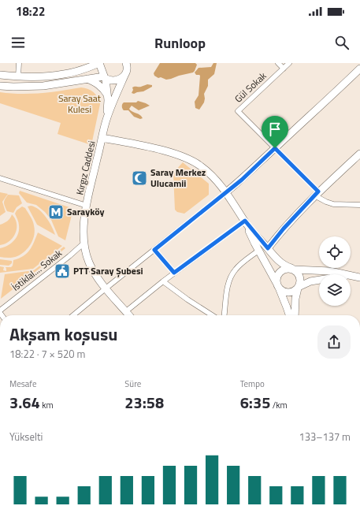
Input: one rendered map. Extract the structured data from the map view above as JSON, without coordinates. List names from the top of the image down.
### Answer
{
  "streets": {
    "street": ["Gül Sokak", "Kırgız Caddesi", "İstiklal.... Sokak"]
  },
  "crossings": [
    ["Kırgız Caddesi", "İstiklal.... Sokak"]
  ],
  "parks": ["Saray Saat Kulesi"],
  "places": {
    "mosque": ["Saray Merkez Ulucamii"],
    "metro station": ["Sarayköy"],
    "public building": ["PTT Saray Şubesi"]
  },
  "page": {
    "status": "18:22",
    "header": "Runloop",
    "heading": ["Akşam koşusu", "18:22 · 7 × 520 m"],
    "stats": [
      ["Mesafe", "3.64 km"],
      ["Süre", "23:58"],
      ["Tempo", "6:35 /km"]
    ],
    "chart": ["Yükselti", "133–137 m"]
  }
}
